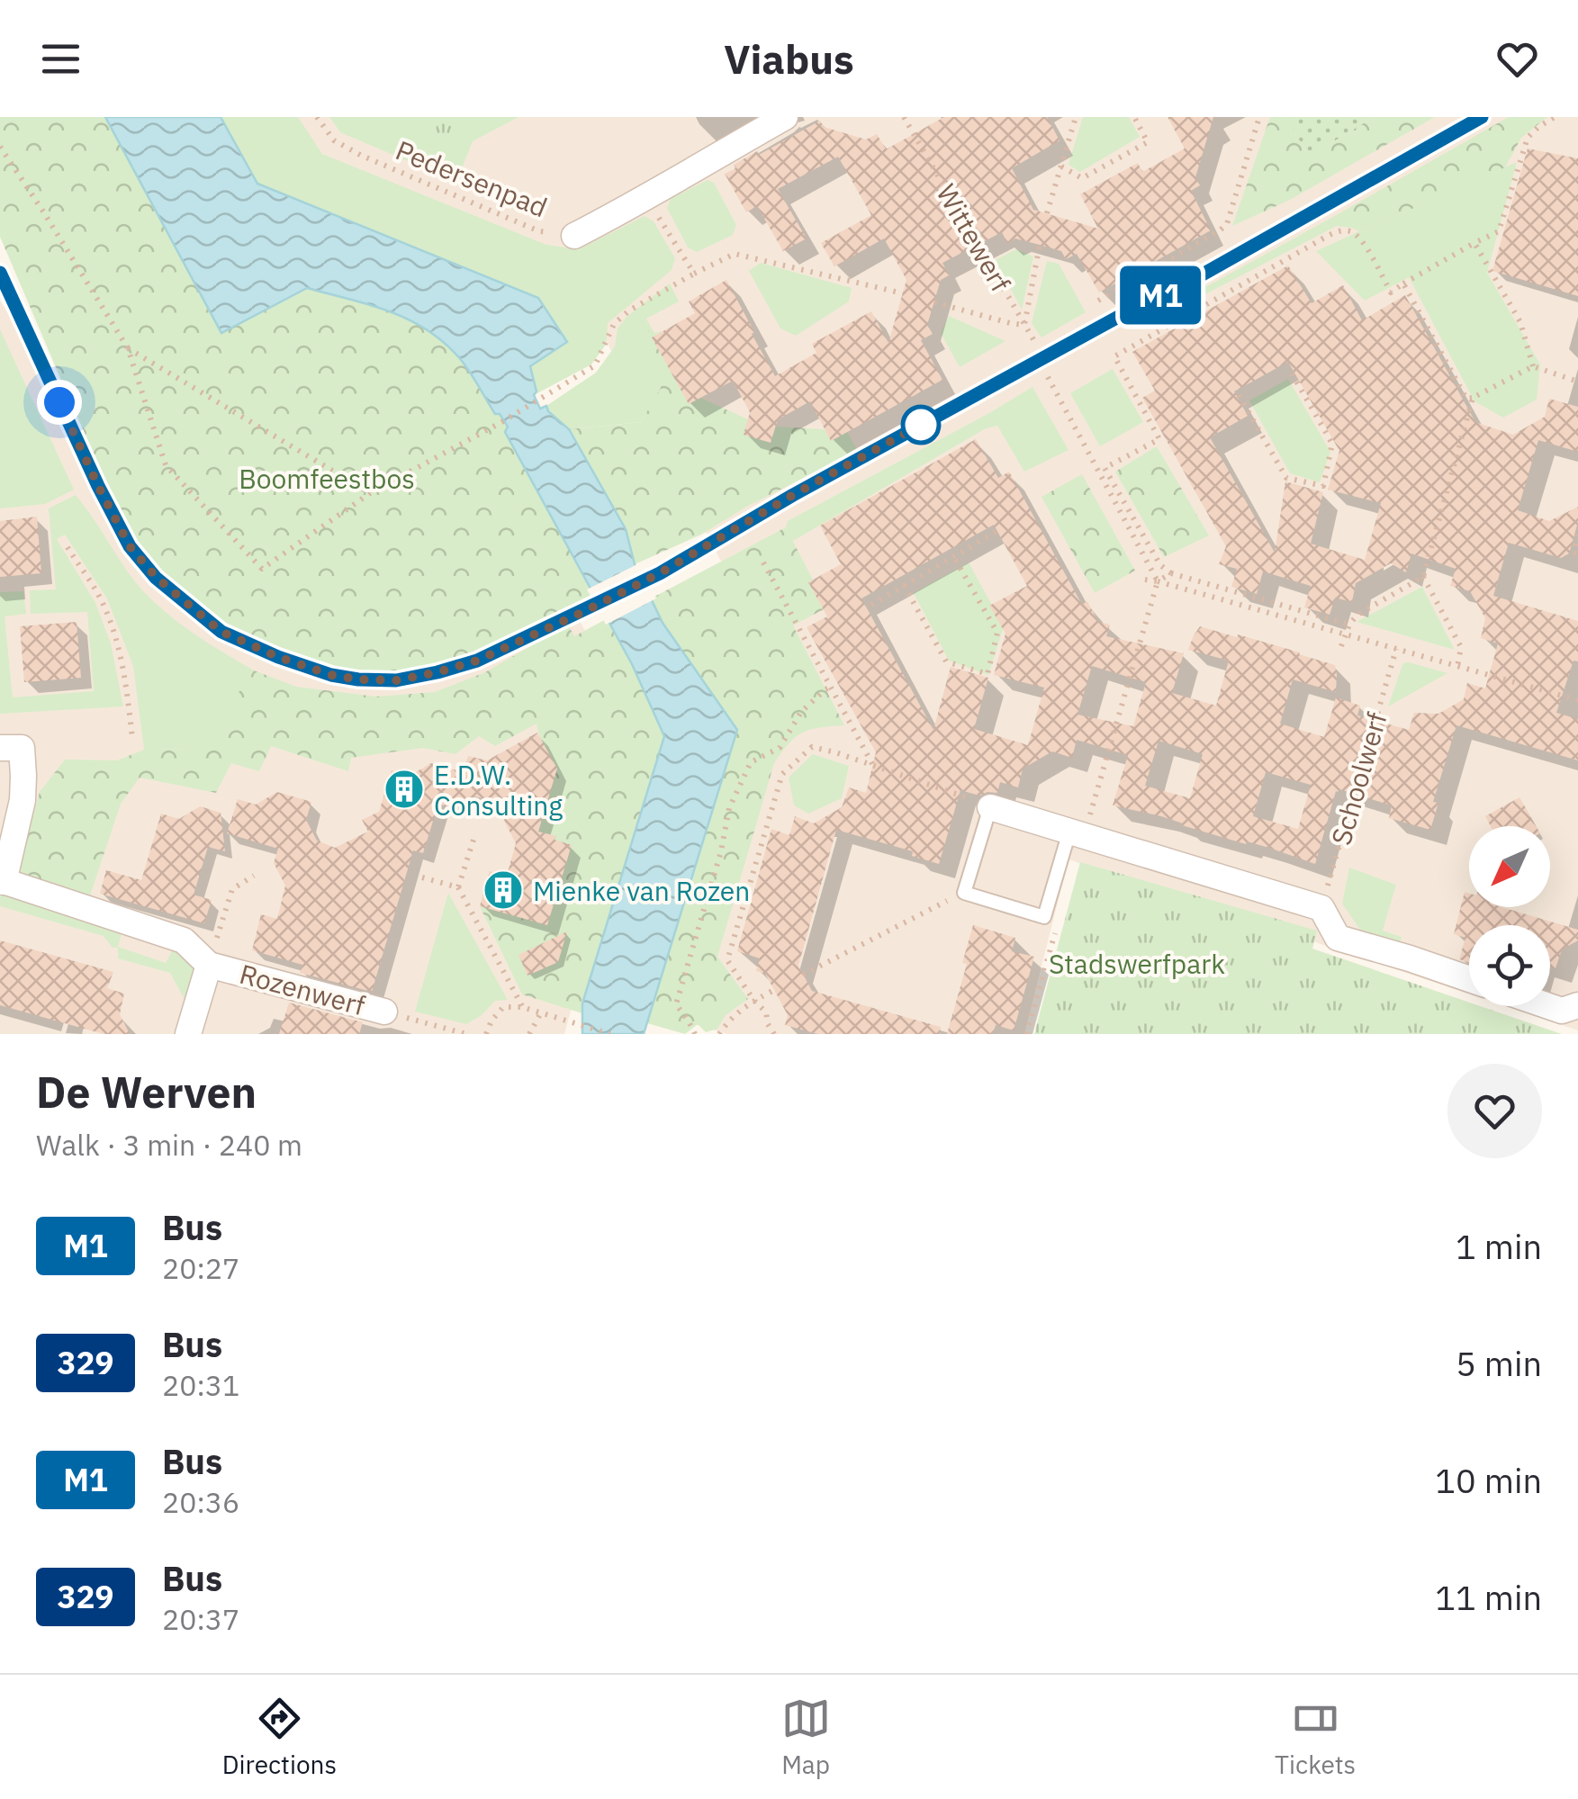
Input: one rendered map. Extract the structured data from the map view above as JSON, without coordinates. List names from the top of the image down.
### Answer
{
  "streets": {
    "street": ["Rozenwerf"],
    "path": ["Pedersenpad", "Wittewerf", "Schoolwerf"]
  },
  "parks": ["Boomfeestbos", "Stadswerfpark"],
  "places": {
    "building": ["E.D.W. Consulting", "Mienke van Rozen"]
  },
  "lines": ["bus line M1"],
  "north": "bottom left",
  "page": {
    "header": "Viabus",
    "on_map": "M1",
    "heading": ["De Werven", "Walk · 3 min · 240 m"],
    "list": [
      {
        "mark": "M1",
        "name": "Bus",
        "note": "20:27",
        "value": "1 min"
      },
      {
        "mark": "329",
        "name": "Bus",
        "note": "20:31",
        "value": "5 min"
      },
      {
        "mark": "M1",
        "name": "Bus",
        "note": "20:36",
        "value": "10 min"
      },
      {
        "mark": "329",
        "name": "Bus",
        "note": "20:37",
        "value": "11 min"
      }
    ],
    "tabs": ["Directions", "Map", "Tickets"]
  }
}
